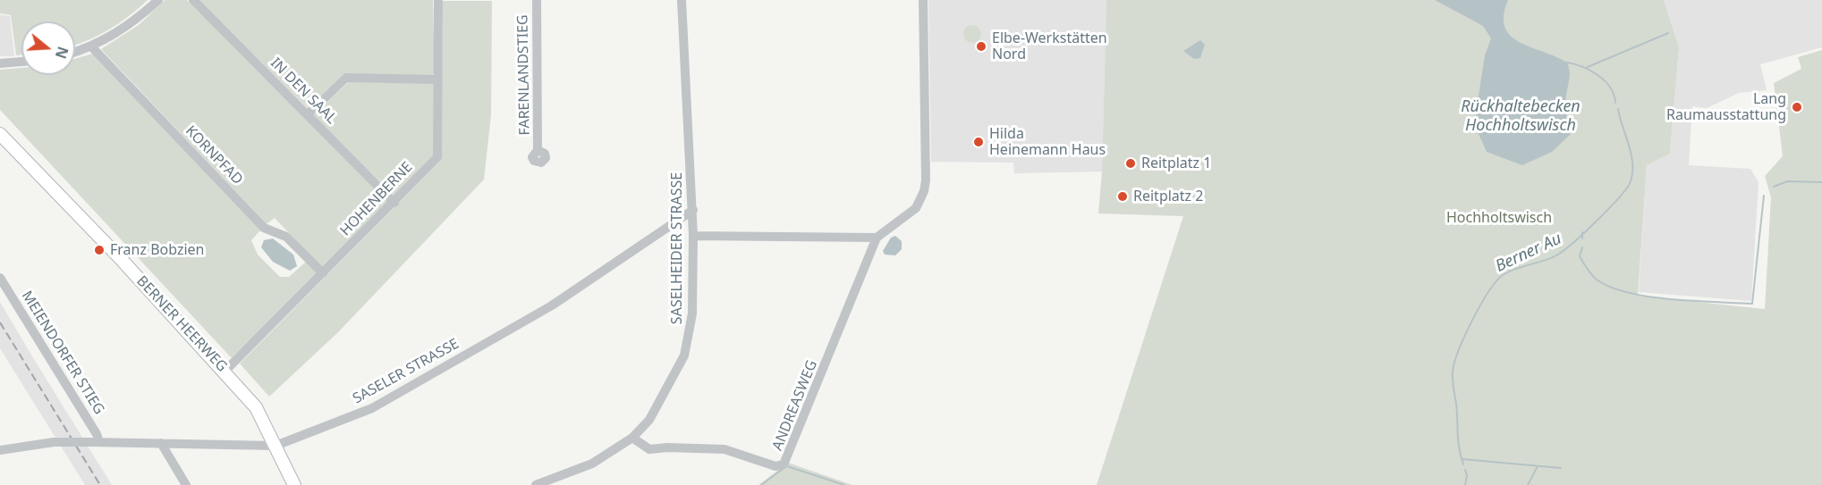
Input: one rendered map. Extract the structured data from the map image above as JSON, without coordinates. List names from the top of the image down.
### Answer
{
  "streets": {
    "main road": ["BERNER HEERWEG"],
    "street": [
      "FARENLANDSTIEG",
      "IN DEN SAAL",
      "KORNPFAD",
      "HOHENBERNE",
      "SASELHEIDER STRASSE",
      "MEIENDORFER STIEG",
      "SASELER STRASSE",
      "ANDREASWEG"
    ]
  },
  "crossings": [
    ["IN DEN SAAL", "HOHENBERNE"],
    ["KORNPFAD", "HOHENBERNE"],
    ["HOHENBERNE", "BERNER HEERWEG"],
    ["SASELHEIDER STRASSE", "SASELER STRASSE"],
    ["SASELHEIDER STRASSE", "ANDREASWEG"],
    ["BERNER HEERWEG", "SASELER STRASSE"],
    ["MEIENDORFER STIEG", "SASELER STRASSE"]
  ],
  "water": ["Rückhaltebecken Hochholtswisch", "Berner Au"],
  "parks": ["Hochholtswisch"],
  "places": [
    "Elbe-Werkstätten Nord",
    "Lang Raumausstattung",
    "Hilda Heinemann Haus",
    "Reitplatz 1",
    "Reitplatz 2",
    "Franz Bobzien"
  ],
  "north": "right"
}
